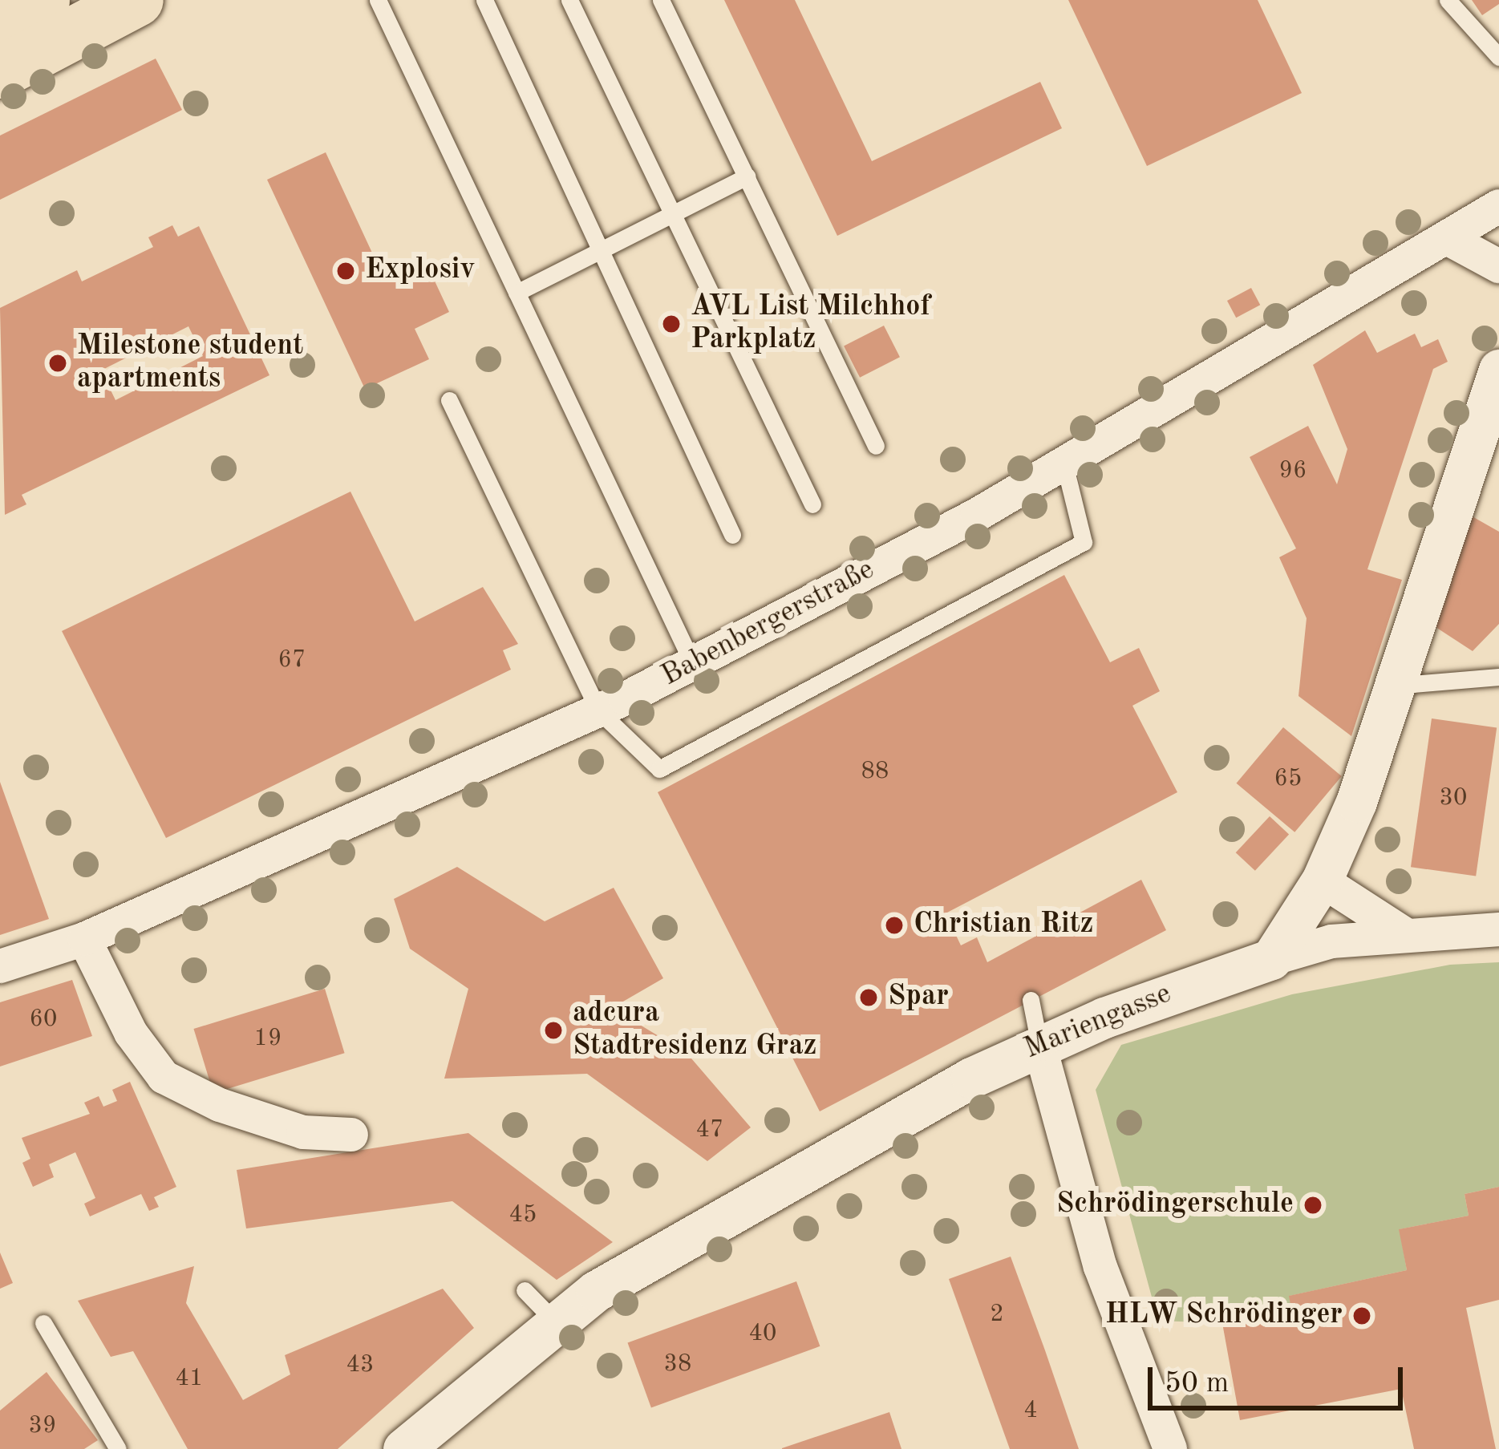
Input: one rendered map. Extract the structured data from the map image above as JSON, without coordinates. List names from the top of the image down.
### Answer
{
  "streets": {
    "street": ["Babenbergerstraße", "Mariengasse"]
  },
  "places": [
    "Explosiv",
    "AVL List Milchhof Parkplatz",
    "Milestone student apartments",
    "Christian Ritz",
    "Spar",
    "adcura Stadtresidenz Graz",
    "Schrödingerschule",
    "HLW Schrödinger"
  ],
  "house_numbers": [
    "96",
    "67",
    "88",
    "65",
    "30",
    "60",
    "19",
    "47",
    "45",
    "2",
    "40",
    "38",
    "43",
    "41",
    "4",
    "39"
  ],
  "scale_bar": "50 m"
}
